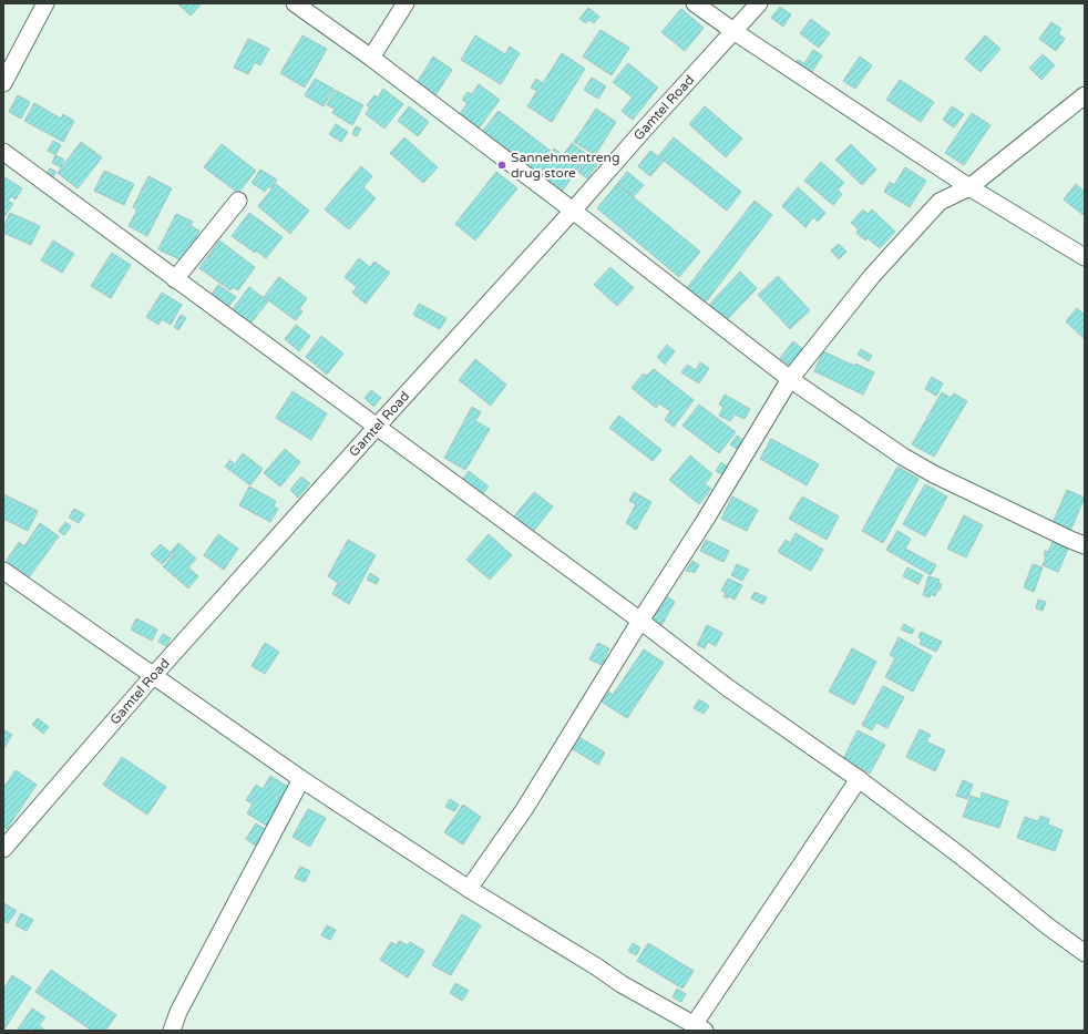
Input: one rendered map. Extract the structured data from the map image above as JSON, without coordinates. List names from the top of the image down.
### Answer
{
  "streets": {
    "street": ["Gamtel Road"]
  },
  "places": ["Sannehmentreng drug store"]
}
